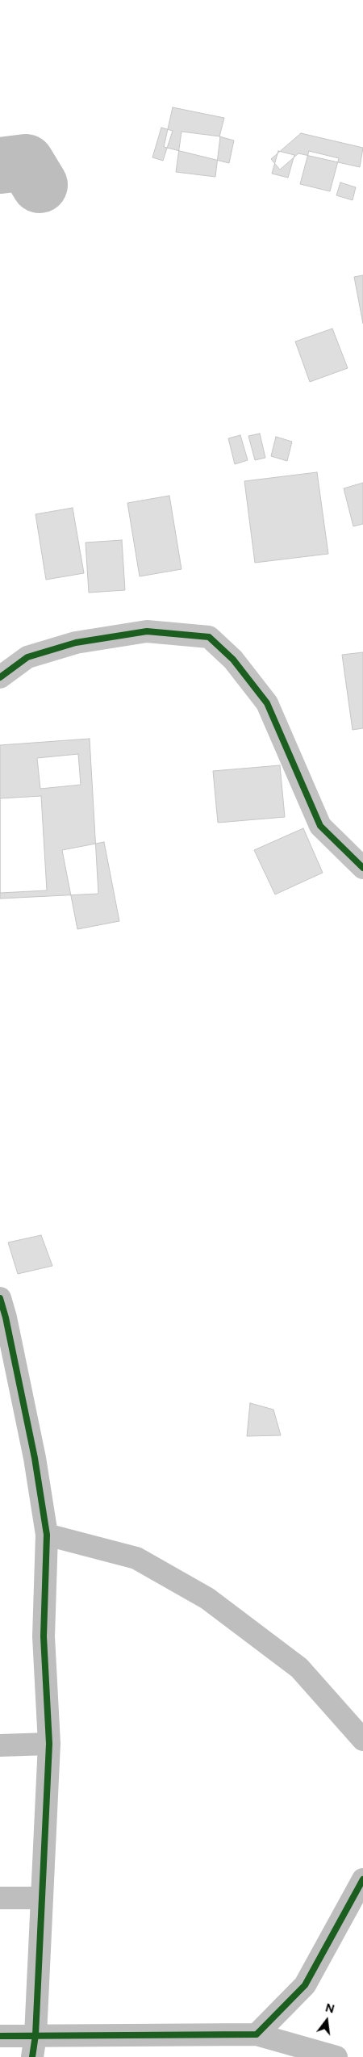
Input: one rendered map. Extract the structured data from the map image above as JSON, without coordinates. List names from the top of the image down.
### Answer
{
  "north": "top"
}
